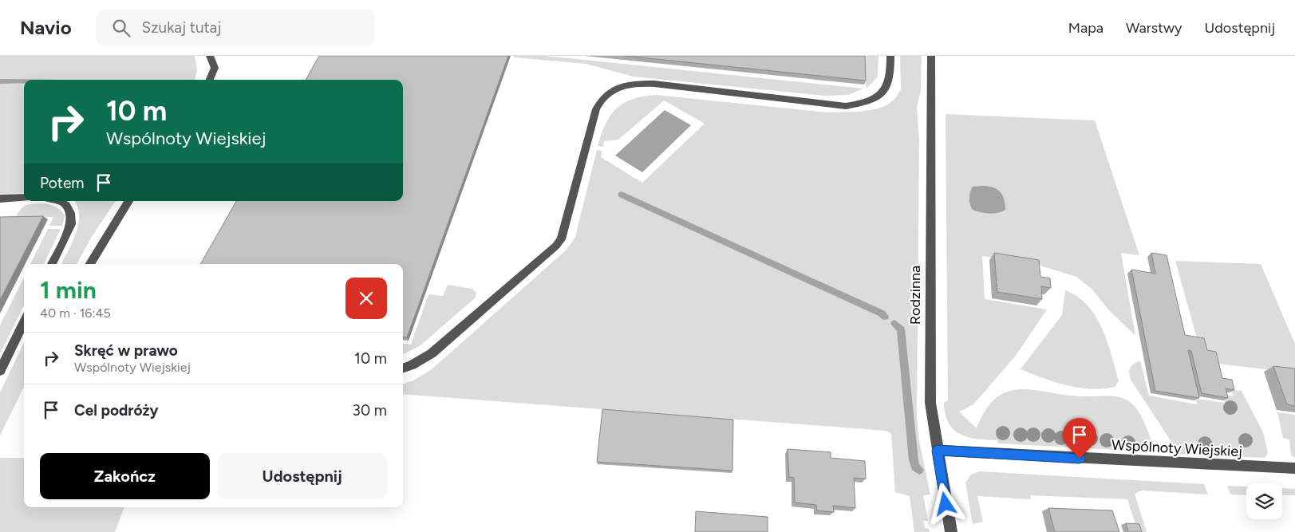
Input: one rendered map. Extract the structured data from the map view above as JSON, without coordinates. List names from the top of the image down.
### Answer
{
  "streets": {
    "street": ["Rodzinna", "Wspólnoty Wiejskiej"]
  },
  "crossings": [
    ["Rodzinna", "Wspólnoty Wiejskiej"]
  ],
  "page": {
    "header": "Navio",
    "search": "Szukaj tutaj",
    "nav": ["Mapa", "Warstwy", "Udostępnij"],
    "turn": ["10 m", "Wspólnoty Wiejskiej"],
    "then": "Potem",
    "heading": ["1 min", "40 m · 16:45"],
    "list": [
      {
        "name": "Skręć w prawo",
        "note": "Wspólnoty Wiejskiej",
        "value": "10 m"
      },
      {
        "name": "Cel podróży",
        "value": "30 m"
      }
    ],
    "buttons": ["Zakończ", "Udostępnij"]
  }
}
